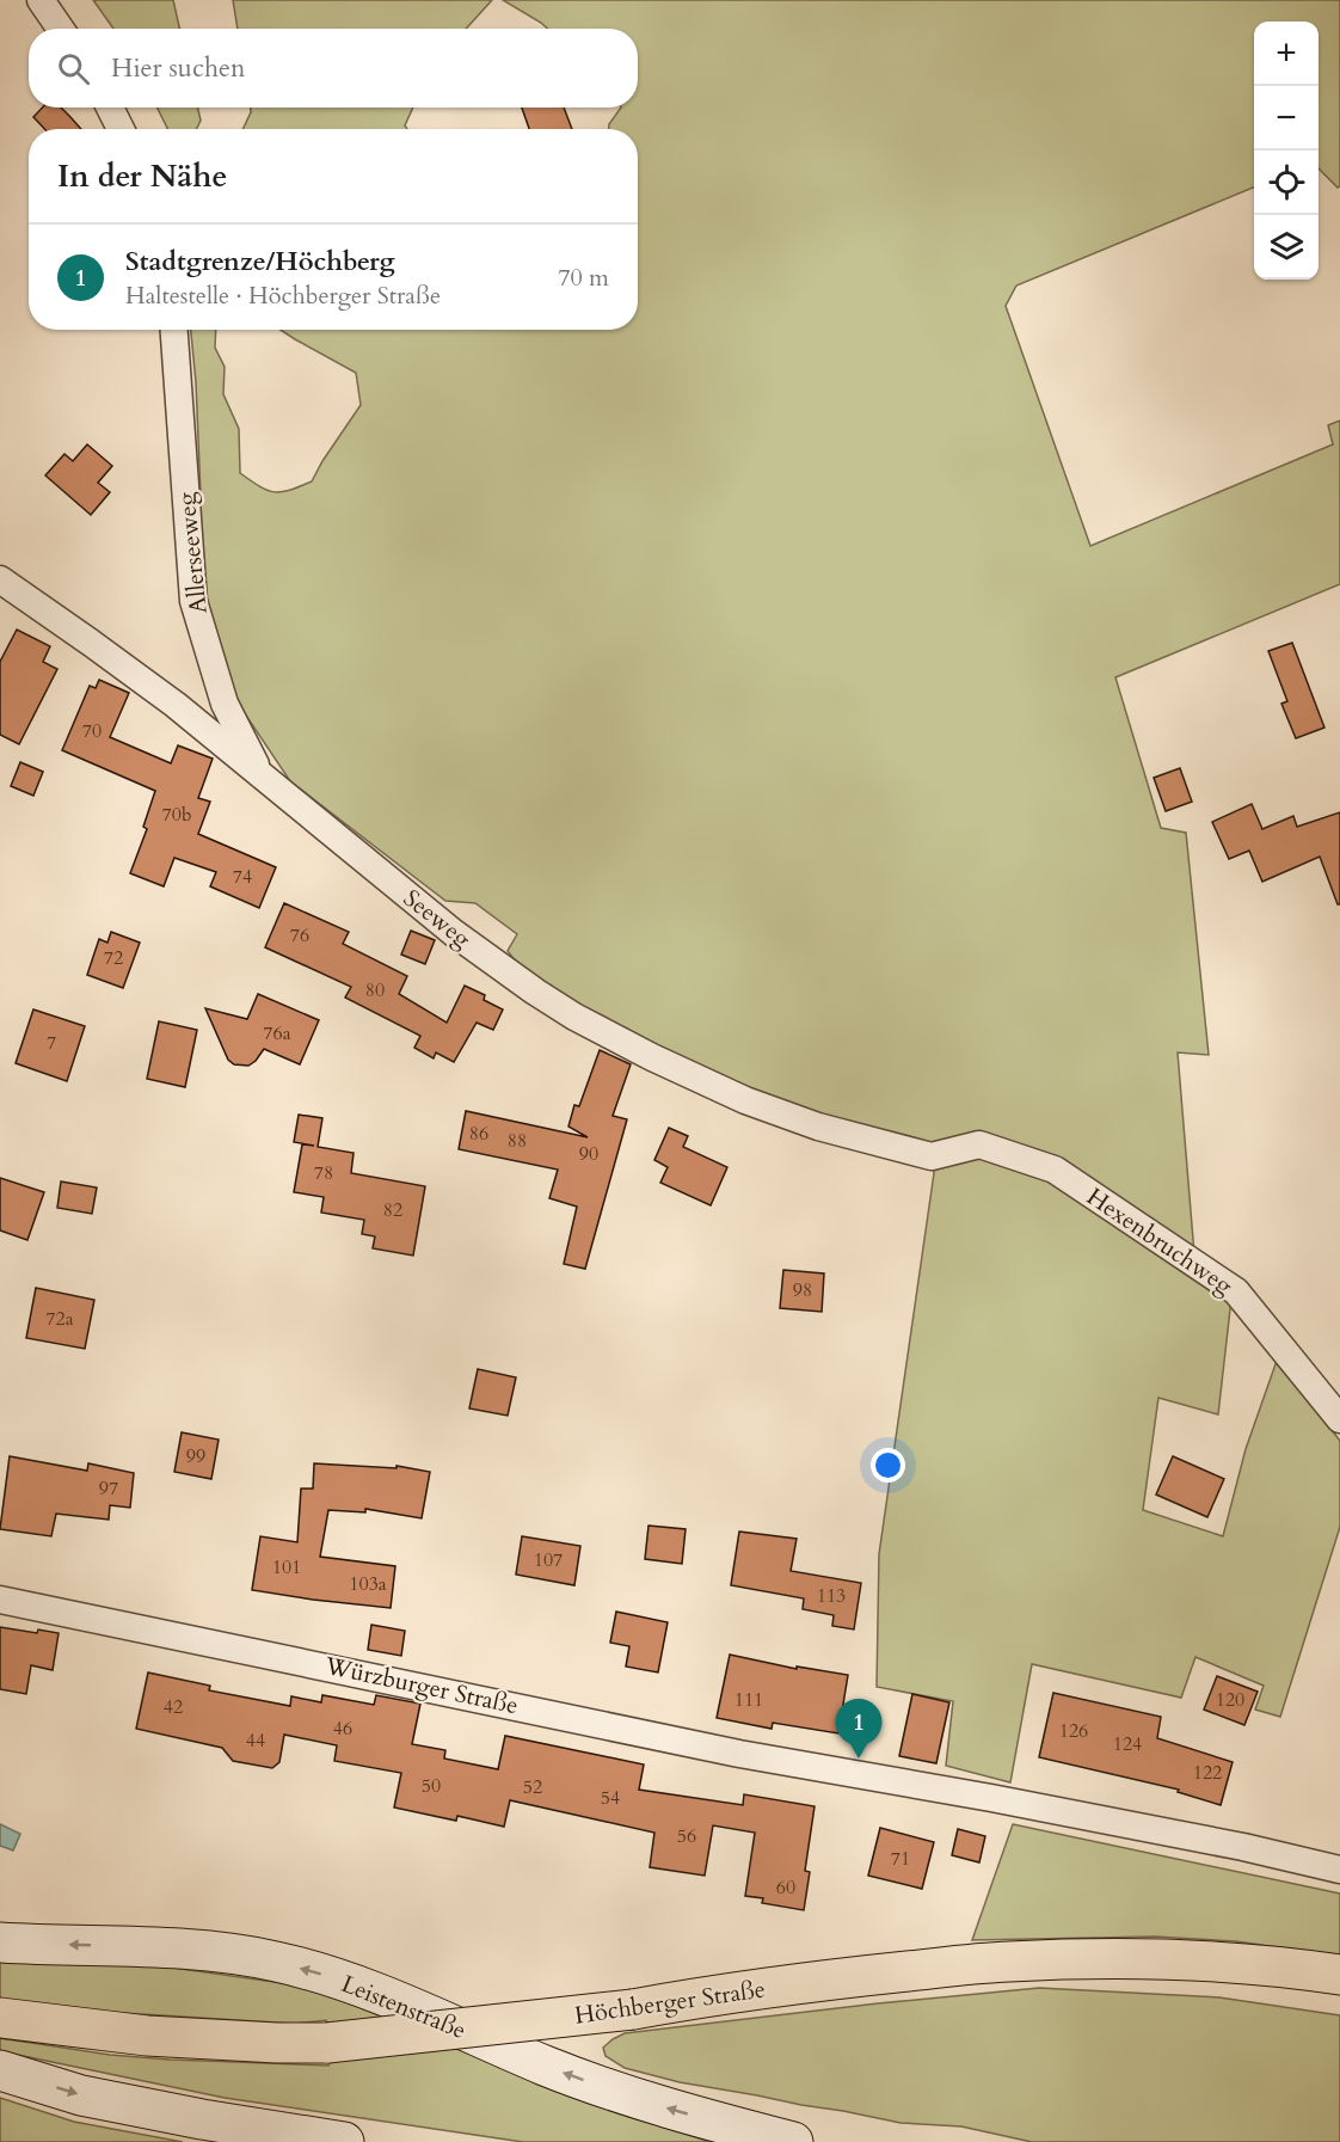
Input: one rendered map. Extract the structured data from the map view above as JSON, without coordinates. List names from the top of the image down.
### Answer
{
  "streets": {
    "main road": ["Höchberger Straße", "Leistenstraße"],
    "street": [
      "Allerseeweg",
      "Seeweg",
      "Hexenbruchweg",
      "Würzburger Straße"
    ]
  },
  "crossings": [
    ["Allerseeweg", "Seeweg"],
    ["Seeweg", "Hexenbruchweg"]
  ],
  "house_numbers": [
    "70",
    "70b",
    "74",
    "76",
    "72",
    "80",
    "76a",
    "7",
    "86",
    "88",
    "90",
    "78",
    "82",
    "98",
    "72a",
    "99",
    "97",
    "107",
    "101",
    "103a",
    "113",
    "111",
    "120",
    "42",
    "46",
    "126",
    "44",
    "124",
    "122",
    "50",
    "52",
    "54",
    "56",
    "71",
    "60"
  ],
  "page": {
    "map_buttons": ["+", "−"],
    "search": "Hier suchen",
    "heading": "In der Nähe",
    "list": [
      {
        "mark": "1",
        "name": "Stadtgrenze/Höchberg",
        "note": "Haltestelle · Höchberger Straße",
        "value": "70 m"
      }
    ],
    "pins": "1"
  }
}
